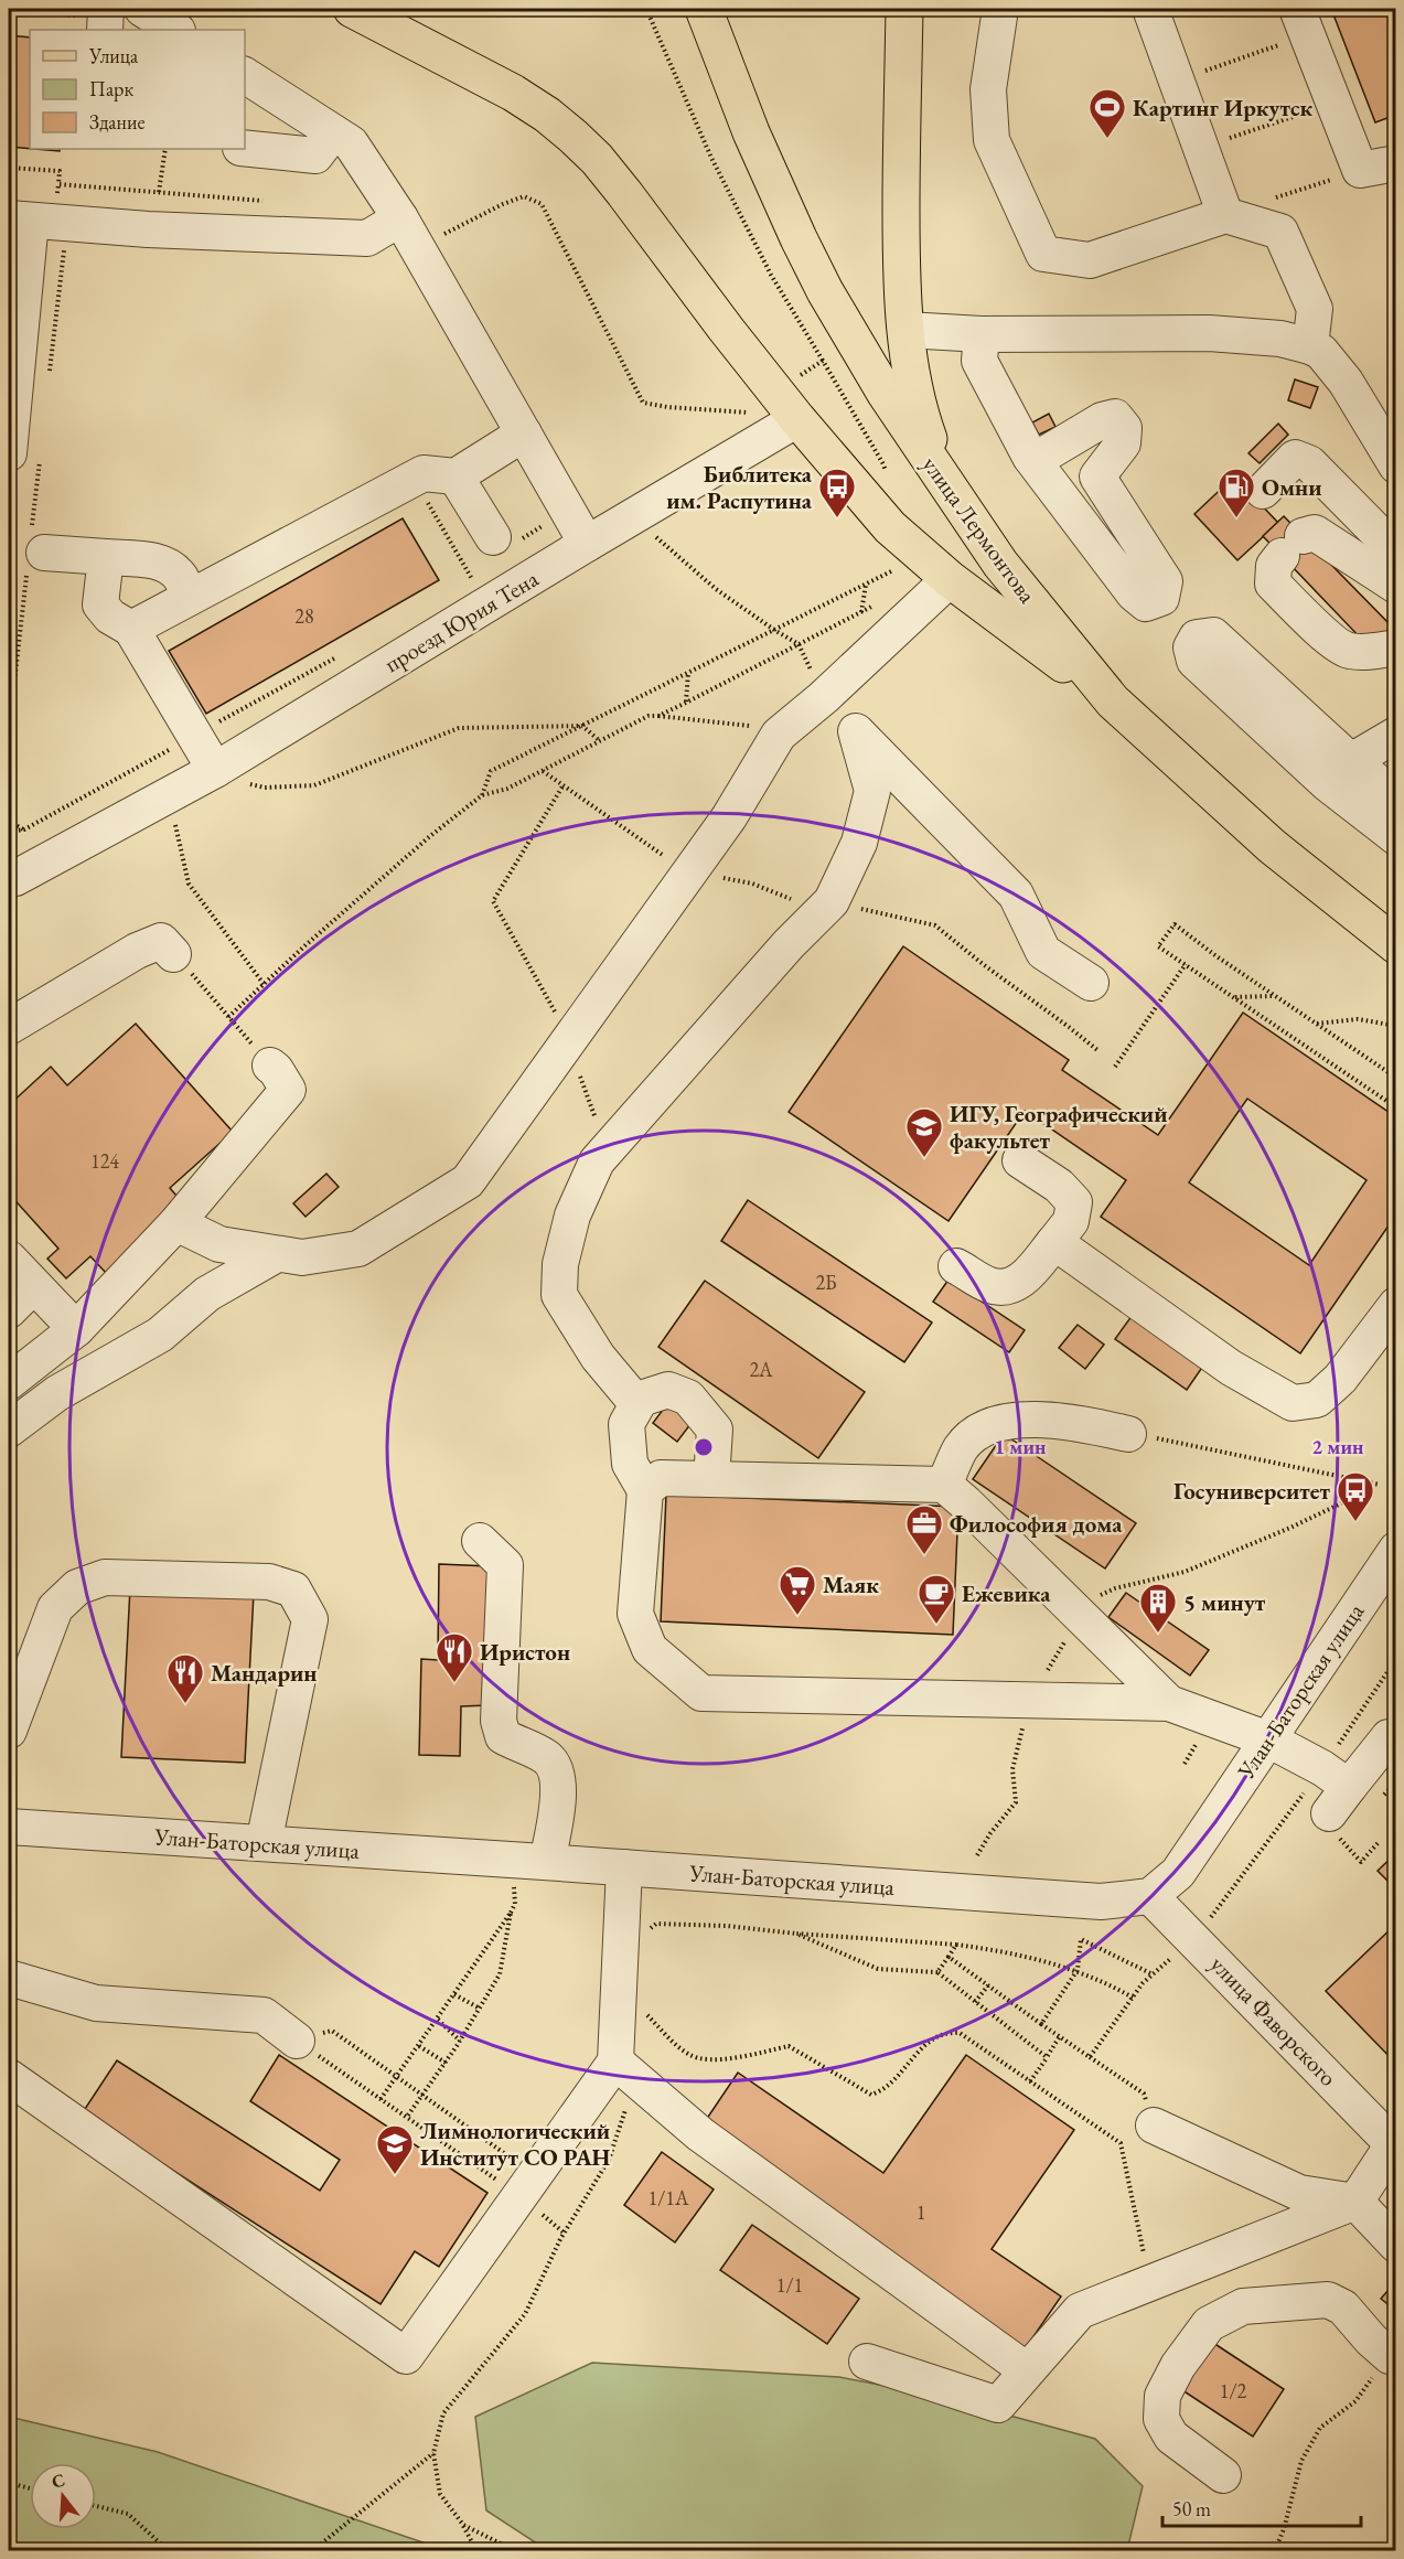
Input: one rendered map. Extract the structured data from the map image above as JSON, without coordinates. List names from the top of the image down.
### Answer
{
  "streets": {
    "main road": ["улица Лермонтова"],
    "street": ["проезд Юрия Тена", "Улан-Баторская улица", "улица Фаворского"]
  },
  "crossings": [
    ["Улан-Баторская улица", "улица Фаворского"]
  ],
  "places": {
    "sports": ["Картинг Иркутск"],
    "bus stop": ["Библитека им. Распутина", "Госуниверситет"],
    "fuel station": ["Омни"],
    "school or university": ["ИГУ, Географический факультет", "Лимнологический Институт СО РАН"],
    "office": ["Философия дома"],
    "supermarket": ["Маяк"],
    "cafe": ["Ежевика"],
    "building": ["5 минут"],
    "restaurant": ["Иристон", "Мандарин"]
  },
  "house_numbers": [
    "28",
    "124",
    "2Б",
    "2А",
    "1/1А",
    "1",
    "1/1",
    "1/2"
  ],
  "legend": ["Улица", "Парк", "Здание"],
  "scale_bar": "50 m",
  "north": "top",
  "rings": ["1 мин", "2 мин"]
}
